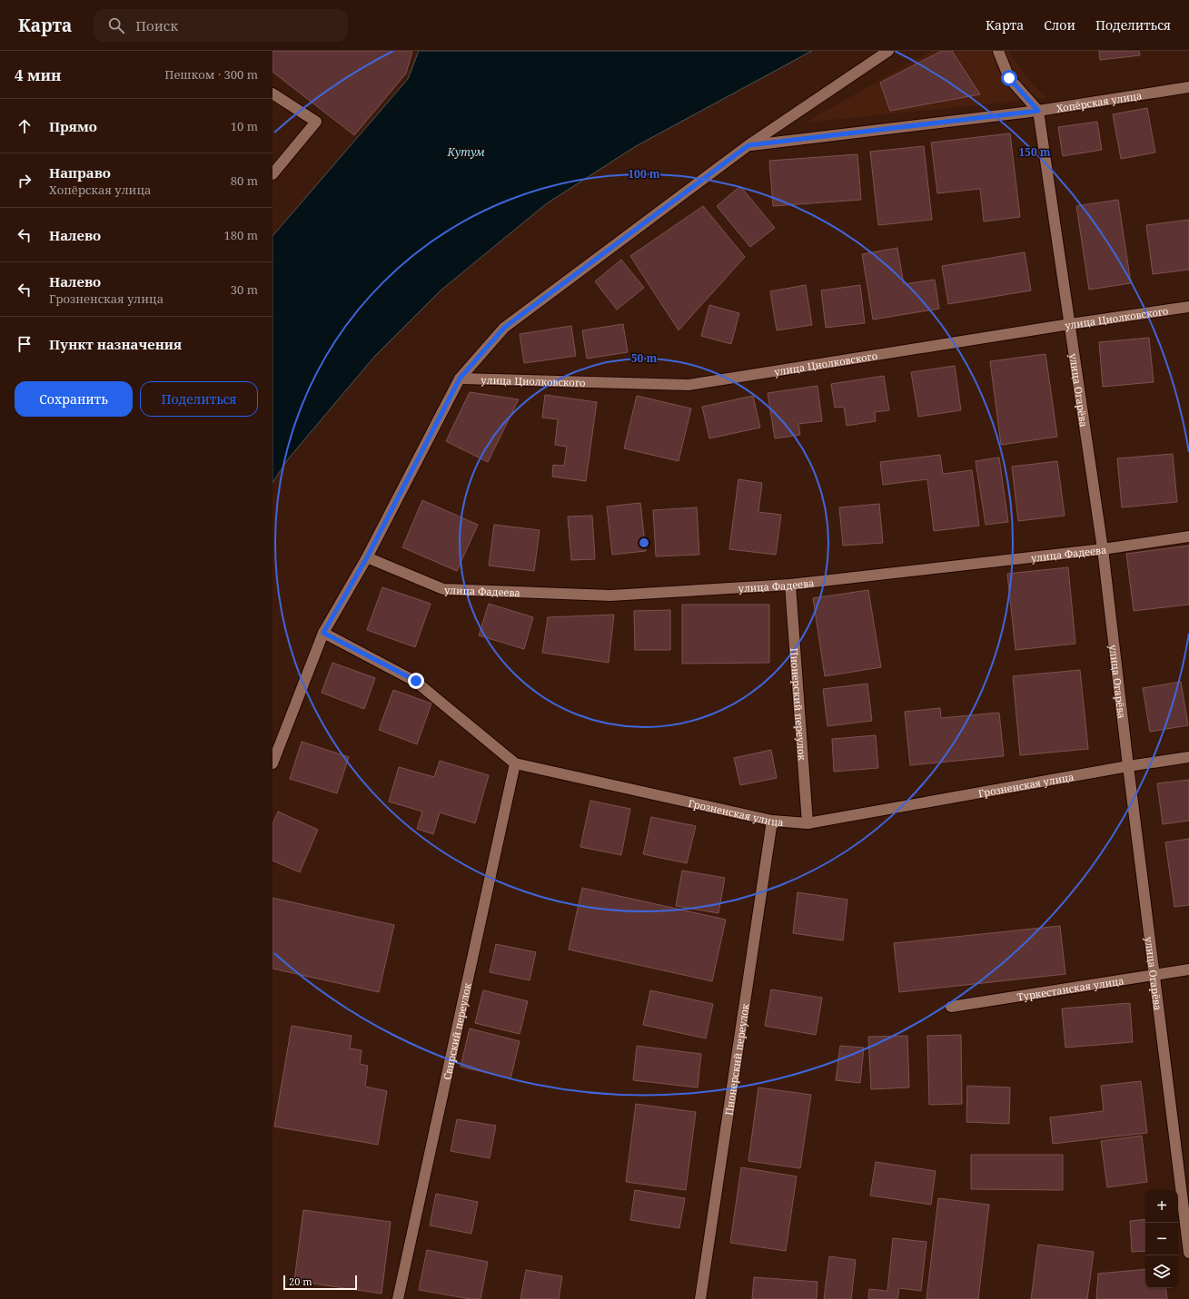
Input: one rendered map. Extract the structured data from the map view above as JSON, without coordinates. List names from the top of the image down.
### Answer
{
  "streets": {
    "street": [
      "Хопёрская улица",
      "улица Циолковского",
      "улица Огарёва",
      "улица Фадеева",
      "Пионерский переулок",
      "Грозненская улица",
      "Туркестанская улица",
      "Свирский переулок"
    ]
  },
  "crossings": [
    ["Хопёрская улица", "улица Огарёва"],
    ["улица Циолковского", "улица Огарёва"],
    ["улица Огарёва", "улица Фадеева"],
    ["улица Огарёва", "Грозненская улица"],
    ["улица Огарёва", "Туркестанская улица"],
    ["улица Фадеева", "Пионерский переулок"],
    ["Пионерский переулок", "Грозненская улица"],
    ["Грозненская улица", "Свирский переулок"]
  ],
  "water": ["Кутум"],
  "scale_bar": "20 m",
  "page": {
    "header": "Карта",
    "search": "Поиск",
    "nav": ["Карта", "Слои", "Поделиться"],
    "heading": ["4 мин", "Пешком · 300 m"],
    "list": [
      ["Прямо", "10 m"],
      ["Направо", "Хопёрская улица", "80 m"],
      ["Налево", "180 m"],
      ["Налево", "Грозненская улица", "30 m"],
      "Пункт назначения"
    ],
    "buttons": ["Сохранить", "Поделиться"],
    "map_buttons": ["+", "−"],
    "scale": "20 m"
  },
  "rings": ["150 m", "100 m", "50 m"]
}
